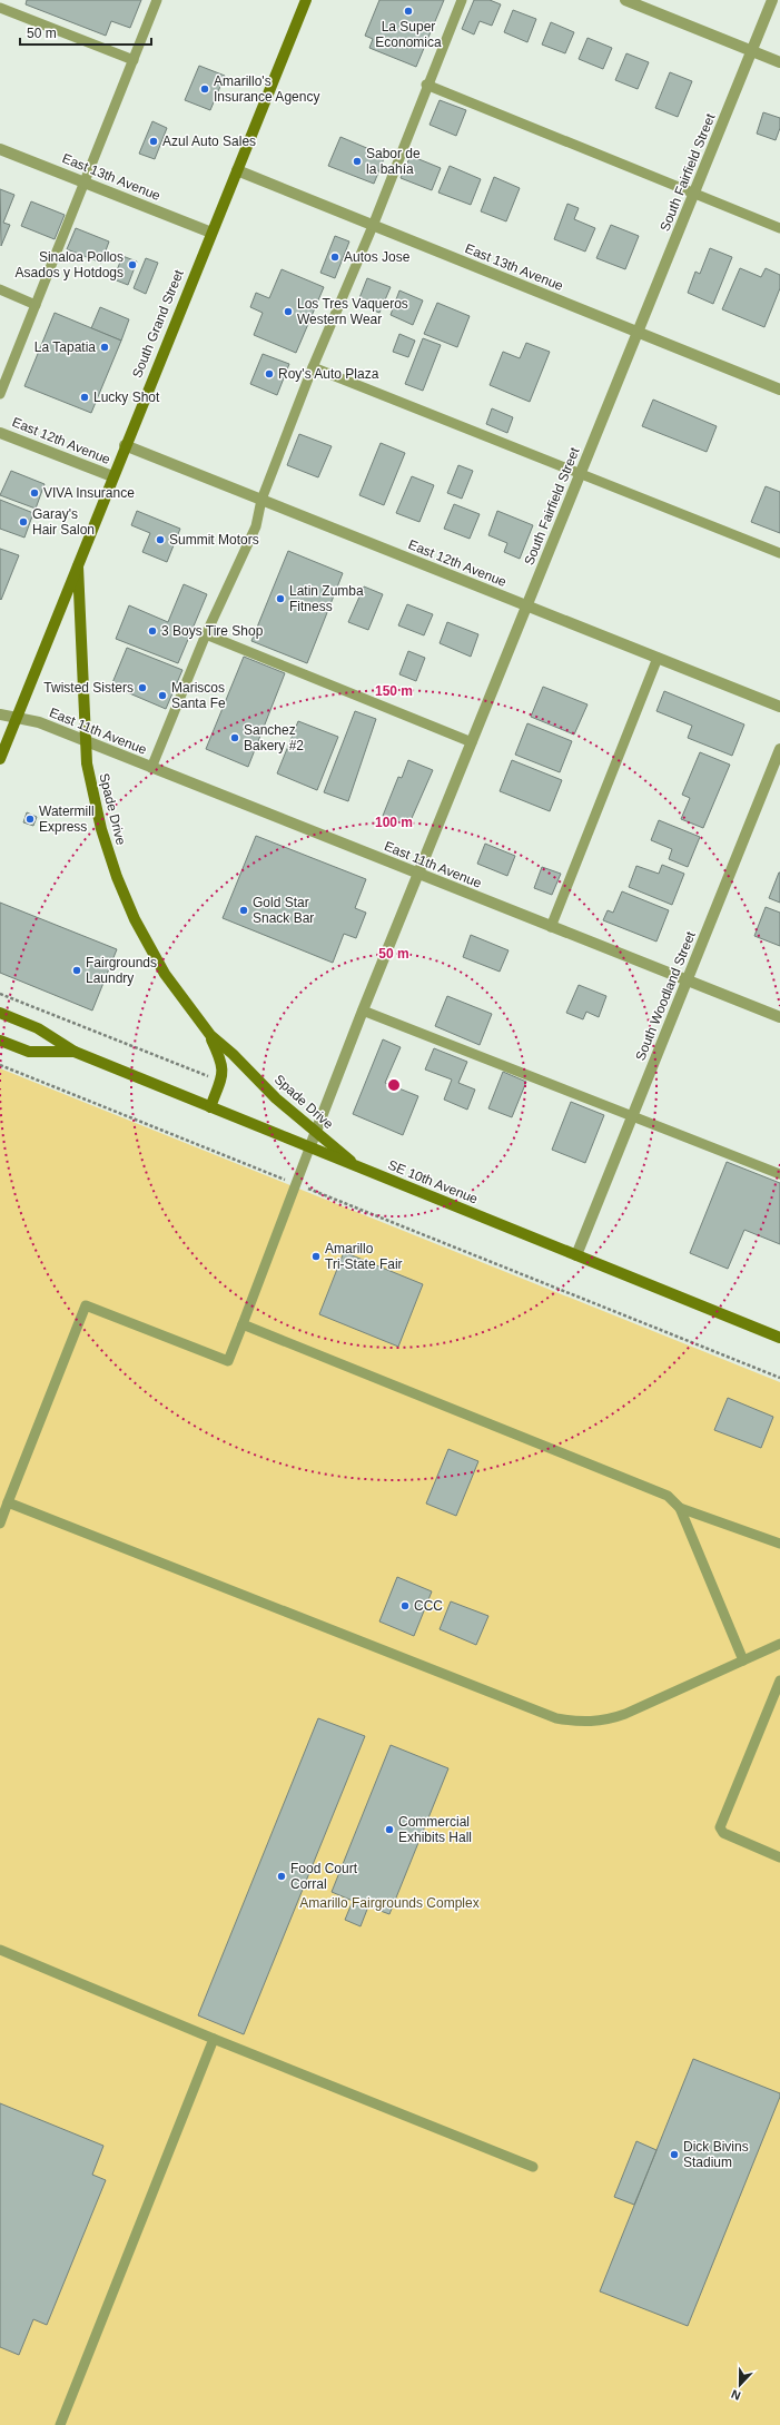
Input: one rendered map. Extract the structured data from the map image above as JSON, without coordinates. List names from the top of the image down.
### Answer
{
  "streets": {
    "main road": ["South Grand Street", "Spade Drive", "SE 10th Avenue"],
    "street": [
      "South Fairfield Street",
      "East 13th Avenue",
      "East 12th Avenue",
      "East 11th Avenue",
      "South Woodland Street"
    ]
  },
  "crossings": [
    ["South Fairfield Street", "East 13th Avenue"],
    ["South Fairfield Street", "East 12th Avenue"],
    ["South Fairfield Street", "East 11th Avenue"],
    ["South Fairfield Street", "Spade Drive"],
    ["South Fairfield Street", "SE 10th Avenue"],
    ["East 13th Avenue", "South Grand Street"],
    ["South Grand Street", "East 12th Avenue"],
    ["South Grand Street", "East 11th Avenue"],
    ["South Grand Street", "Spade Drive"],
    ["East 11th Avenue", "Spade Drive"],
    ["East 11th Avenue", "South Woodland Street"],
    ["Spade Drive", "SE 10th Avenue"],
    ["South Woodland Street", "SE 10th Avenue"]
  ],
  "parks": ["Amarillo Fairgrounds Complex"],
  "places": [
    "La Super Economica",
    "Amarillo's Insurance Agency",
    "Azul Auto Sales",
    "Sabor de la bahía",
    "Autos Jose",
    "Sinaloa Pollos Asados y Hotdogs",
    "Los Tres Vaqueros Western Wear",
    "La Tapatia",
    "Roy's Auto Plaza",
    "Lucky Shot",
    "VIVA Insurance",
    "Garay's Hair Salon",
    "Summit Motors",
    "Latin Zumba Fitness",
    "3 Boys Tire Shop",
    "Twisted Sisters",
    "Mariscos Santa Fe",
    "Sanchez Bakery #2",
    "Watermill Express",
    "Gold Star Snack Bar",
    "Fairgrounds Laundry",
    "Amarillo Tri-State Fair",
    "CCC",
    "Commercial Exhibits Hall",
    "Food Court Corral",
    "Dick Bivins Stadium"
  ],
  "scale_bar": "50 m",
  "north": "bottom",
  "rings": ["150 m", "100 m", "50 m"]
}
